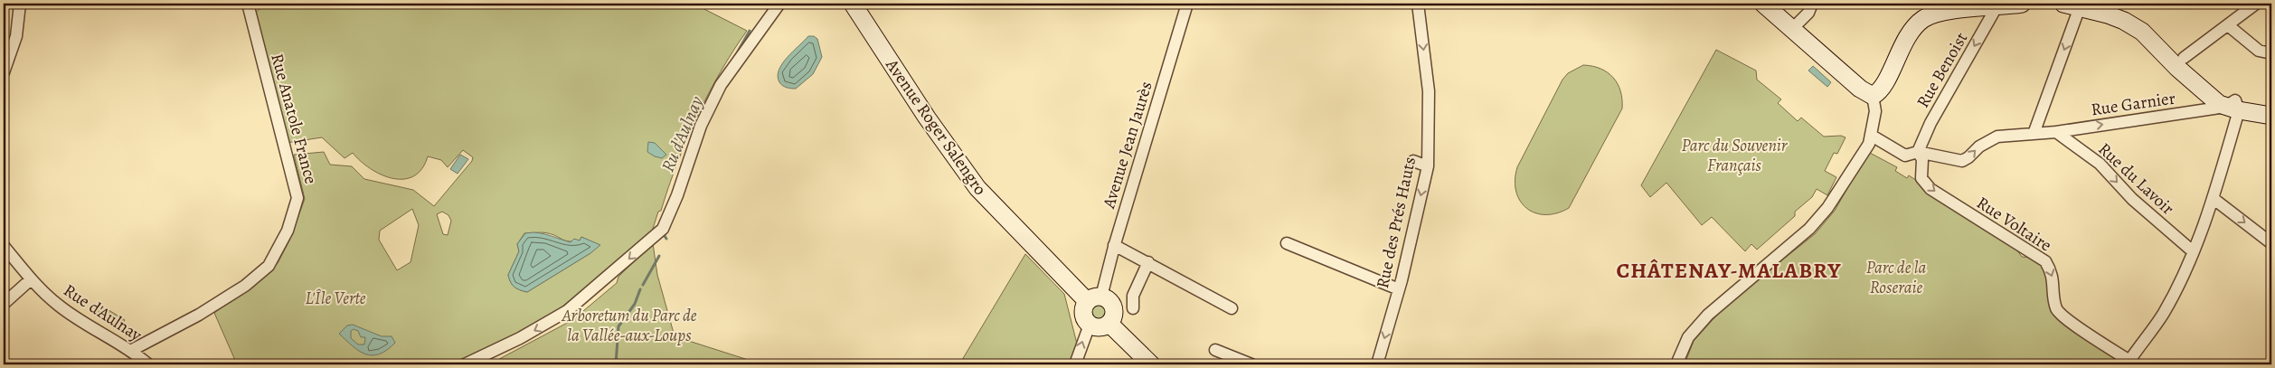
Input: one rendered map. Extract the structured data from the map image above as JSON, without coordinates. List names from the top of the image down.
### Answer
{
  "streets": {
    "street": [
      "Rue Benoist",
      "Rue Garnier",
      "Rue Anatole France",
      "Avenue Roger Salengro",
      "Avenue Jean Jaurès",
      "Rue du Lavoir",
      "Rue des Prés Hauts",
      "Rue Voltaire",
      "Rue d'Aulnay"
    ]
  },
  "crossings": [
    ["Rue Benoist", "Rue Garnier"],
    ["Rue Benoist", "Rue Voltaire"],
    ["Rue Garnier", "Rue du Lavoir"],
    ["Rue Garnier", "Rue Voltaire"],
    ["Rue Anatole France", "Rue d'Aulnay"],
    ["Avenue Roger Salengro", "Avenue Jean Jaurès"]
  ],
  "one_way": [
    "Rue Garnier",
    "Rue du Lavoir",
    "Rue des Prés Hauts",
    "Rue Voltaire"
  ],
  "districts": ["CHÂTENAY-MALABRY"],
  "water": ["Ru d'Aulnay"],
  "parks": [
    "Parc du Souvenir Français",
    "Parc de la Roseraie",
    "L'Île Verte",
    "Arboretum du Parc de la Vallée-aux-Loups"
  ]
}
